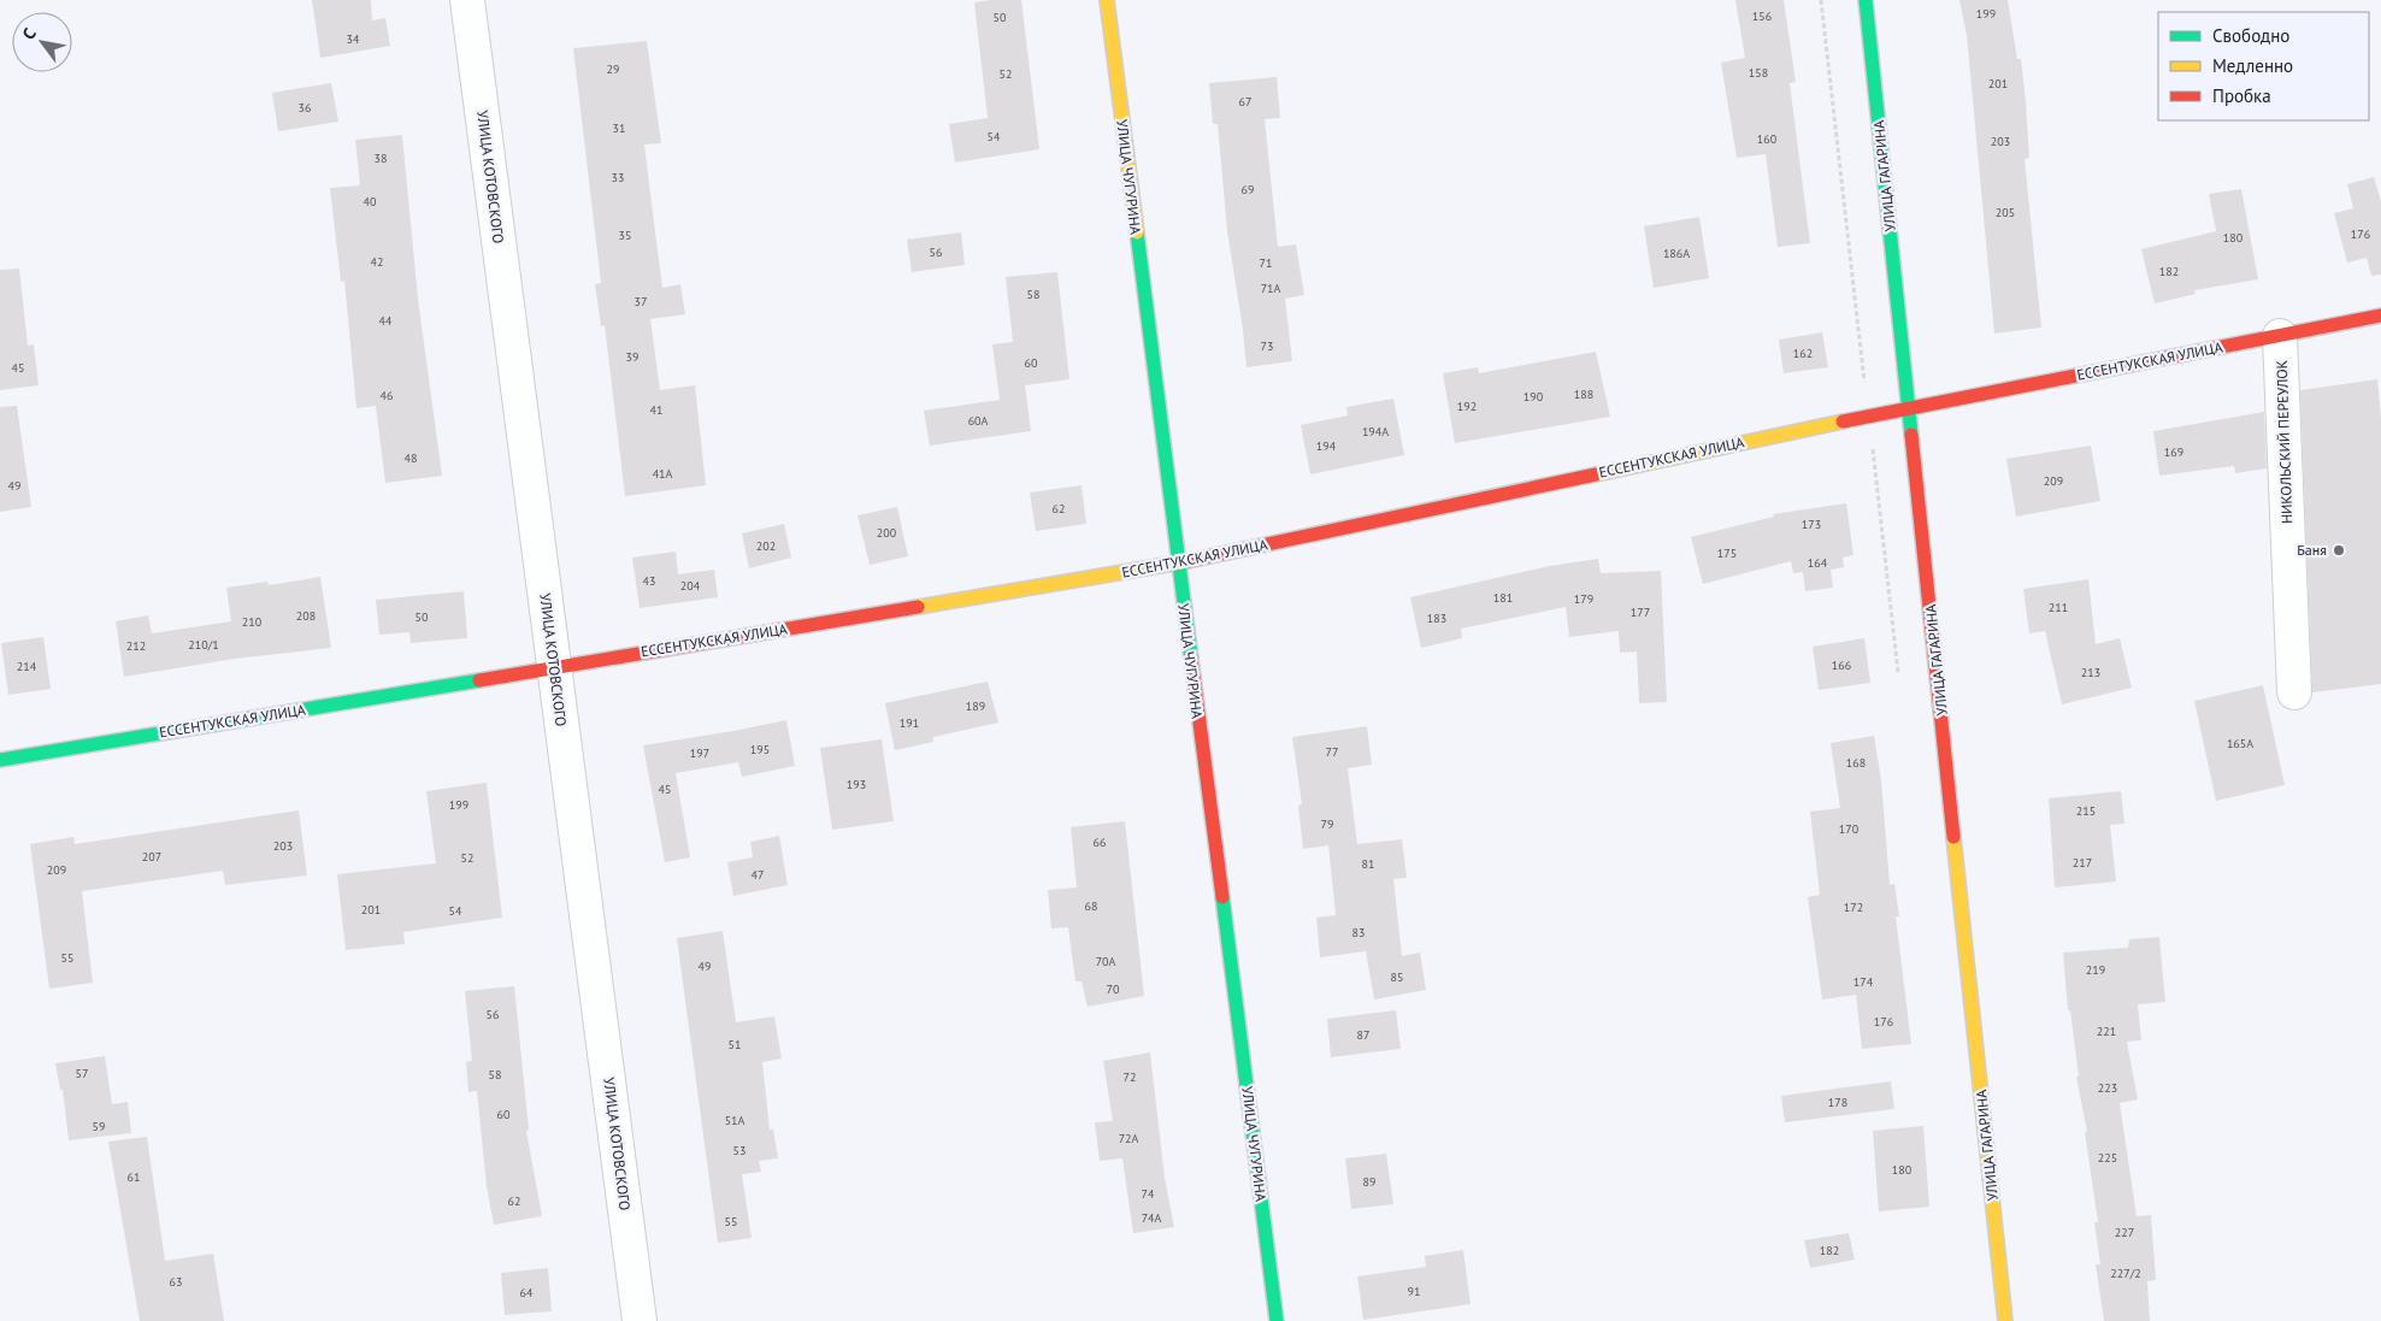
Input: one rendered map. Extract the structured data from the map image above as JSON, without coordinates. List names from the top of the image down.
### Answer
{
  "streets": {
    "street": [
      "УЛИЦА ГАГАРИНА",
      "УЛИЦА КОТОВСКОГО",
      "УЛИЦА ЧУГУРИНА",
      "ЕССЕНТУКСКАЯ УЛИЦА",
      "НИКОЛЬСКИЙ ПЕРЕУЛОК"
    ]
  },
  "crossings": [
    ["УЛИЦА ГАГАРИНА", "ЕССЕНТУКСКАЯ УЛИЦА"],
    ["УЛИЦА КОТОВСКОГО", "ЕССЕНТУКСКАЯ УЛИЦА"],
    ["УЛИЦА ЧУГУРИНА", "ЕССЕНТУКСКАЯ УЛИЦА"],
    ["ЕССЕНТУКСКАЯ УЛИЦА", "НИКОЛЬСКИЙ ПЕРЕУЛОК"]
  ],
  "places": ["Баня"],
  "house_numbers": [
    "199",
    "156",
    "50",
    "34",
    "29",
    "158",
    "52",
    "201",
    "67",
    "36",
    "31",
    "54",
    "160",
    "203",
    "38",
    "33",
    "69",
    "40",
    "205",
    "176",
    "35",
    "180",
    "56",
    "186А",
    "42",
    "71",
    "182",
    "71А",
    "58",
    "37",
    "44",
    "73",
    "162",
    "39",
    "60",
    "45",
    "188",
    "46",
    "190",
    "192",
    "41",
    "60А",
    "194А",
    "194",
    "169",
    "48",
    "41А",
    "209",
    "49",
    "62",
    "173",
    "200",
    "202",
    "175",
    "164",
    "43",
    "204",
    "181",
    "179",
    "211",
    "177",
    "208",
    "50",
    "183",
    "210",
    "210/1",
    "212",
    "166",
    "214",
    "213",
    "189",
    "191",
    "165А",
    "195",
    "77",
    "197",
    "168",
    "193",
    "45",
    "199",
    "215",
    "79",
    "170",
    "66",
    "203",
    "207",
    "52",
    "217",
    "81",
    "209",
    "47",
    "68",
    "172",
    "201",
    "54",
    "83",
    "55",
    "70А",
    "49",
    "219",
    "85",
    "174",
    "70",
    "56",
    "176",
    "221",
    "87",
    "51",
    "57",
    "58",
    "72",
    "223",
    "178",
    "60",
    "51А",
    "59",
    "72А",
    "53",
    "225",
    "180",
    "61",
    "89",
    "74",
    "62",
    "74А",
    "55",
    "227",
    "182",
    "227/2",
    "63",
    "91",
    "64"
  ],
  "legend": ["Свободно", "Медленно", "Пробка"],
  "north": "top left"
}
